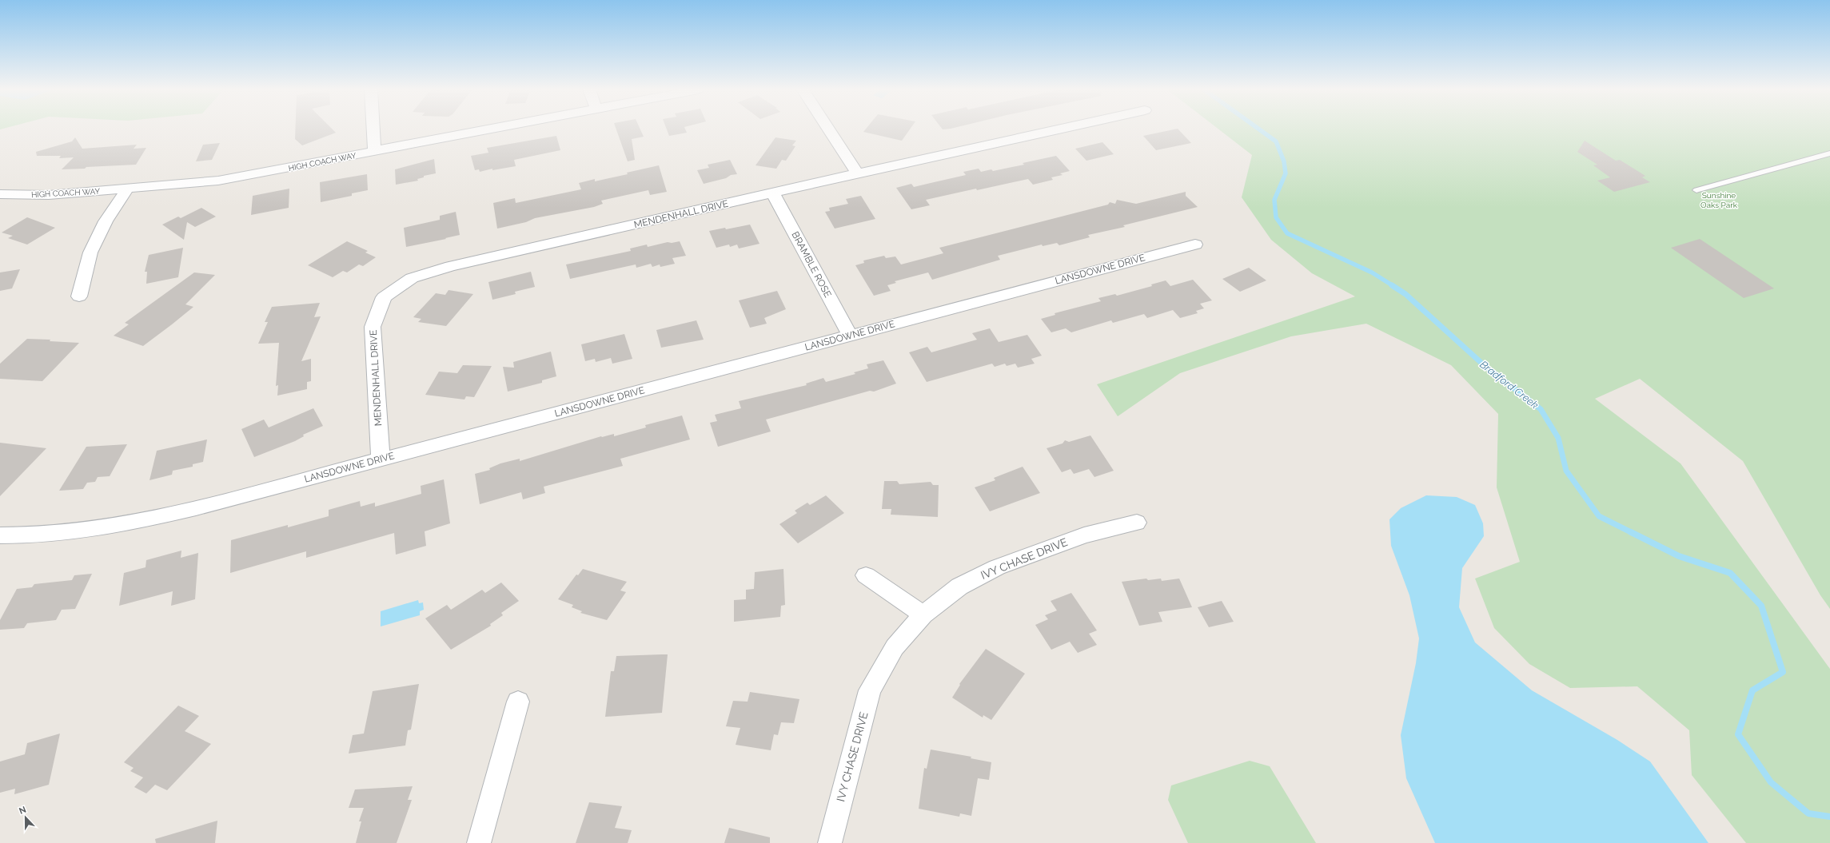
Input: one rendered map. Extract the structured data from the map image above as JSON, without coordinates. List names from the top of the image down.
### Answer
{
  "streets": {
    "street": [
      "HIGH COACH WAY",
      "MENDENHALL DRIVE",
      "BRAMBLE ROSE",
      "LANSDOWNE DRIVE",
      "IVY CHASE DRIVE"
    ]
  },
  "crossings": [
    ["MENDENHALL DRIVE", "BRAMBLE ROSE"],
    ["MENDENHALL DRIVE", "LANSDOWNE DRIVE"],
    ["BRAMBLE ROSE", "LANSDOWNE DRIVE"]
  ],
  "water": ["Bradford Creek"],
  "parks": ["Sunshine Oaks Park"],
  "north": "top"
}
